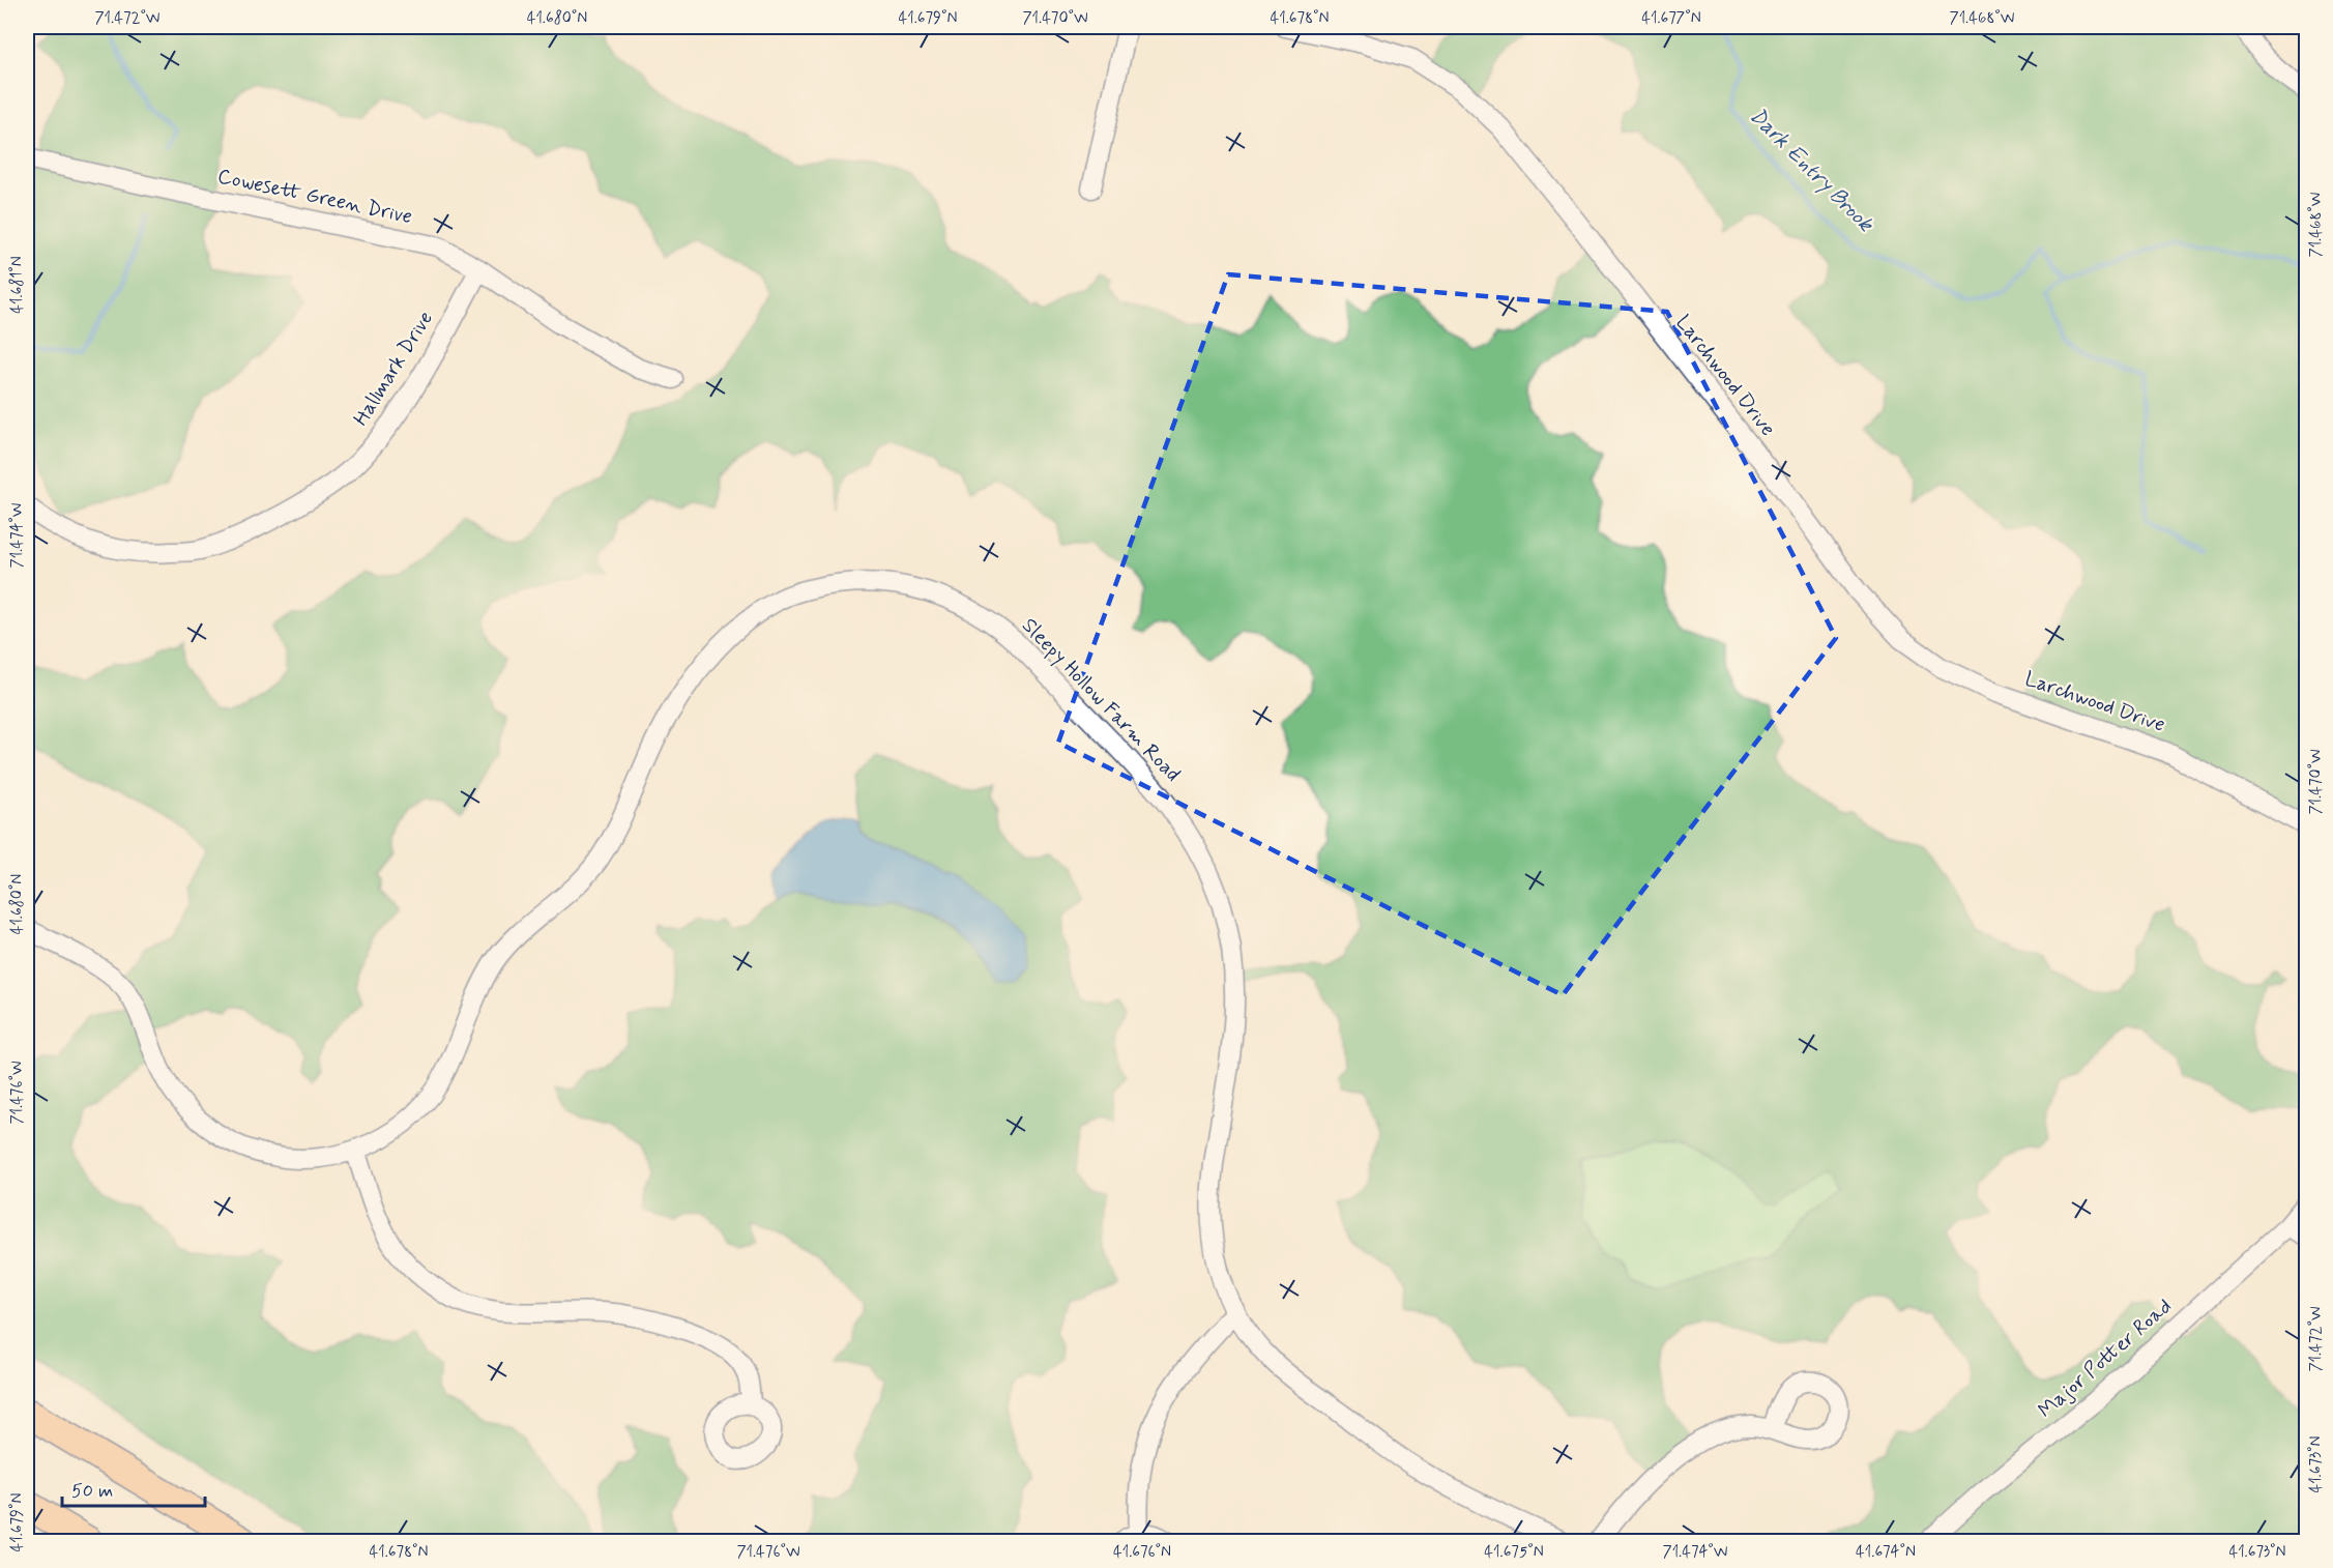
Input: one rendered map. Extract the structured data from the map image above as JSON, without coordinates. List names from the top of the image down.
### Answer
{
  "streets": {
    "street": [
      "Cowesett Green Drive",
      "Hallmark Drive",
      "Larchwood Drive",
      "Sleepy Hollow Farm Road",
      "Major Potter Road"
    ]
  },
  "crossings": [
    ["Cowesett Green Drive", "Hallmark Drive"]
  ],
  "water": ["Dark Entry Brook"],
  "scale_bar": "50 m",
  "coordinates": [
    "71.472°W",
    "41.680°N",
    "41.679°N",
    "71.470°W",
    "41.678°N",
    "41.677°N",
    "71.468°W",
    "41.681°N",
    "71.474°W",
    "71.476°W",
    "41.673°N",
    "41.676°N",
    "41.675°N",
    "41.674°N"
  ]
}
